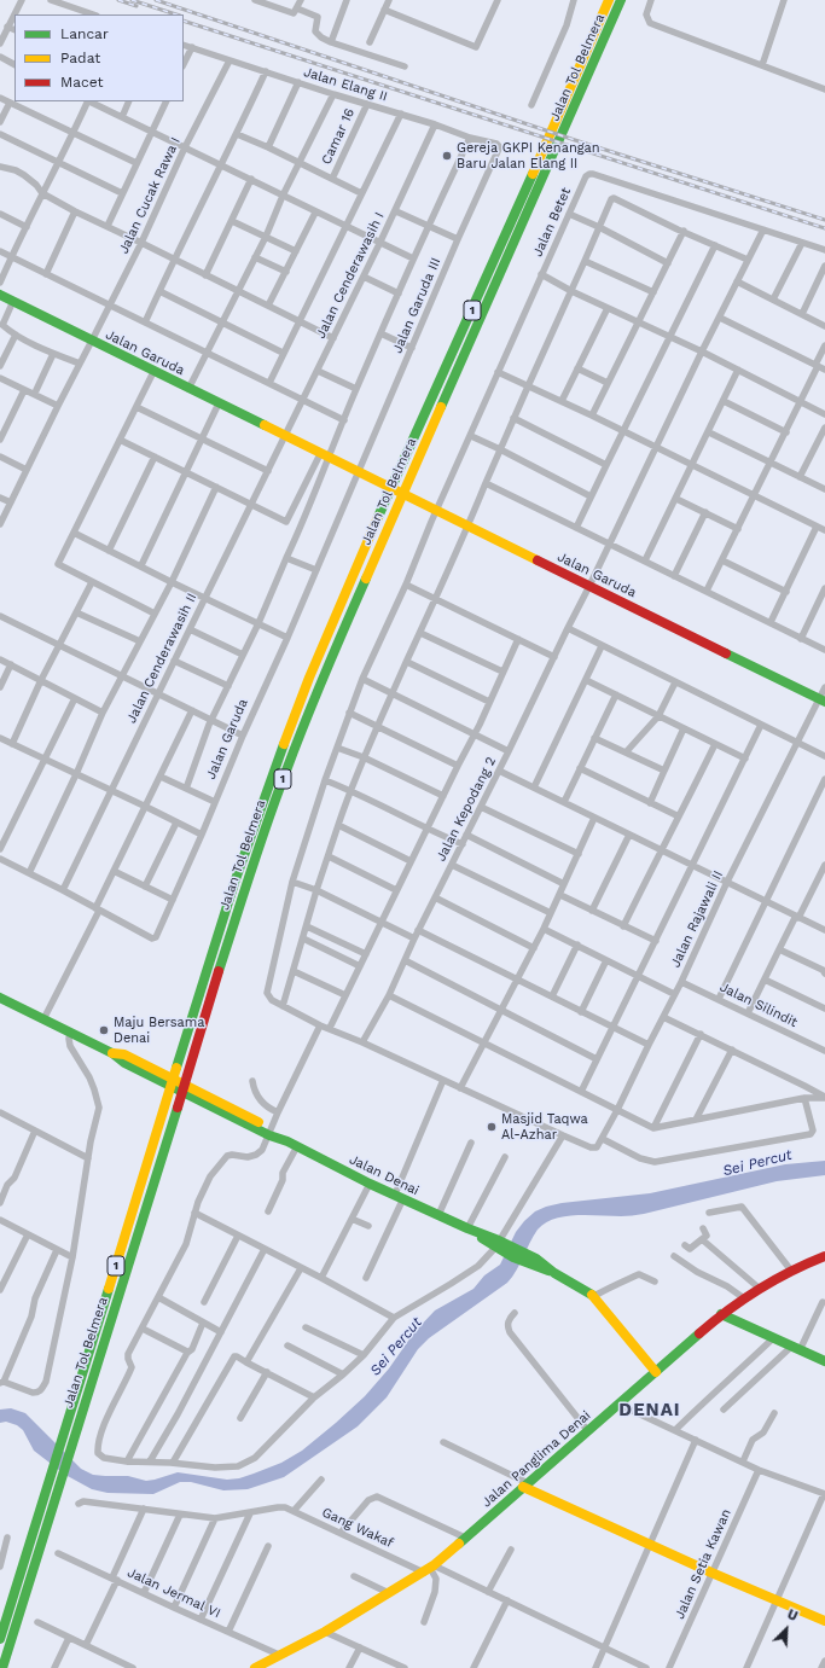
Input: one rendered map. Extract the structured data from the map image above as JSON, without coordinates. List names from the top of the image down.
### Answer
{
  "streets": {
    "main road": [
      "Jalan Tol Belmera",
      "1",
      "Jalan Garuda",
      "Jalan Denai",
      "Jalan Panglima Denai"
    ],
    "street": [
      "Jalan Elang II",
      "Camar 16",
      "Jalan Cucak Rawa I",
      "Jalan Betet",
      "Jalan Cenderawasih I",
      "Jalan Garuda III",
      "Jalan Cenderawasih II",
      "Jalan Kepodang 2",
      "Jalan Rajawali II",
      "Jalan Silindit",
      "Gang Wakaf",
      "Jalan Setia Kawan",
      "Jalan Jermal VI"
    ]
  },
  "crossings": [
    ["Jalan Elang II", "Camar 16"],
    ["Jalan Elang II", "Jalan Cucak Rawa I"],
    ["Jalan Elang II", "Jalan Cenderawasih I"],
    ["Jalan Elang II", "Jalan Garuda III"],
    ["Jalan Cucak Rawa I", "Jalan Garuda"],
    ["Jalan Betet", "Jalan Garuda"],
    ["Jalan Betet", "Jalan Kepodang 2"],
    ["Jalan Cenderawasih I", "Jalan Garuda"],
    ["Jalan Cenderawasih I", "Jalan Cenderawasih II"],
    ["Jalan Garuda III", "Jalan Garuda"],
    ["Jalan Garuda", "Jalan Cenderawasih II"],
    ["Jalan Garuda", "Jalan Kepodang 2"],
    ["Jalan Garuda", "Jalan Rajawali II"],
    ["Jalan Rajawali II", "Jalan Silindit"],
    ["Jalan Denai", "Jalan Panglima Denai"],
    ["Jalan Panglima Denai", "Gang Wakaf"],
    ["Jalan Panglima Denai", "Jalan Jermal VI"]
  ],
  "districts": ["DENAI"],
  "water": ["Sei Percut"],
  "places": ["Gereja GKPI Kenangan Baru Jalan Elang II", "Maju Bersama Denai", "Masjid Taqwa Al-Azhar"],
  "legend": ["Lancar", "Padat", "Macet"],
  "north": "top right"
}
